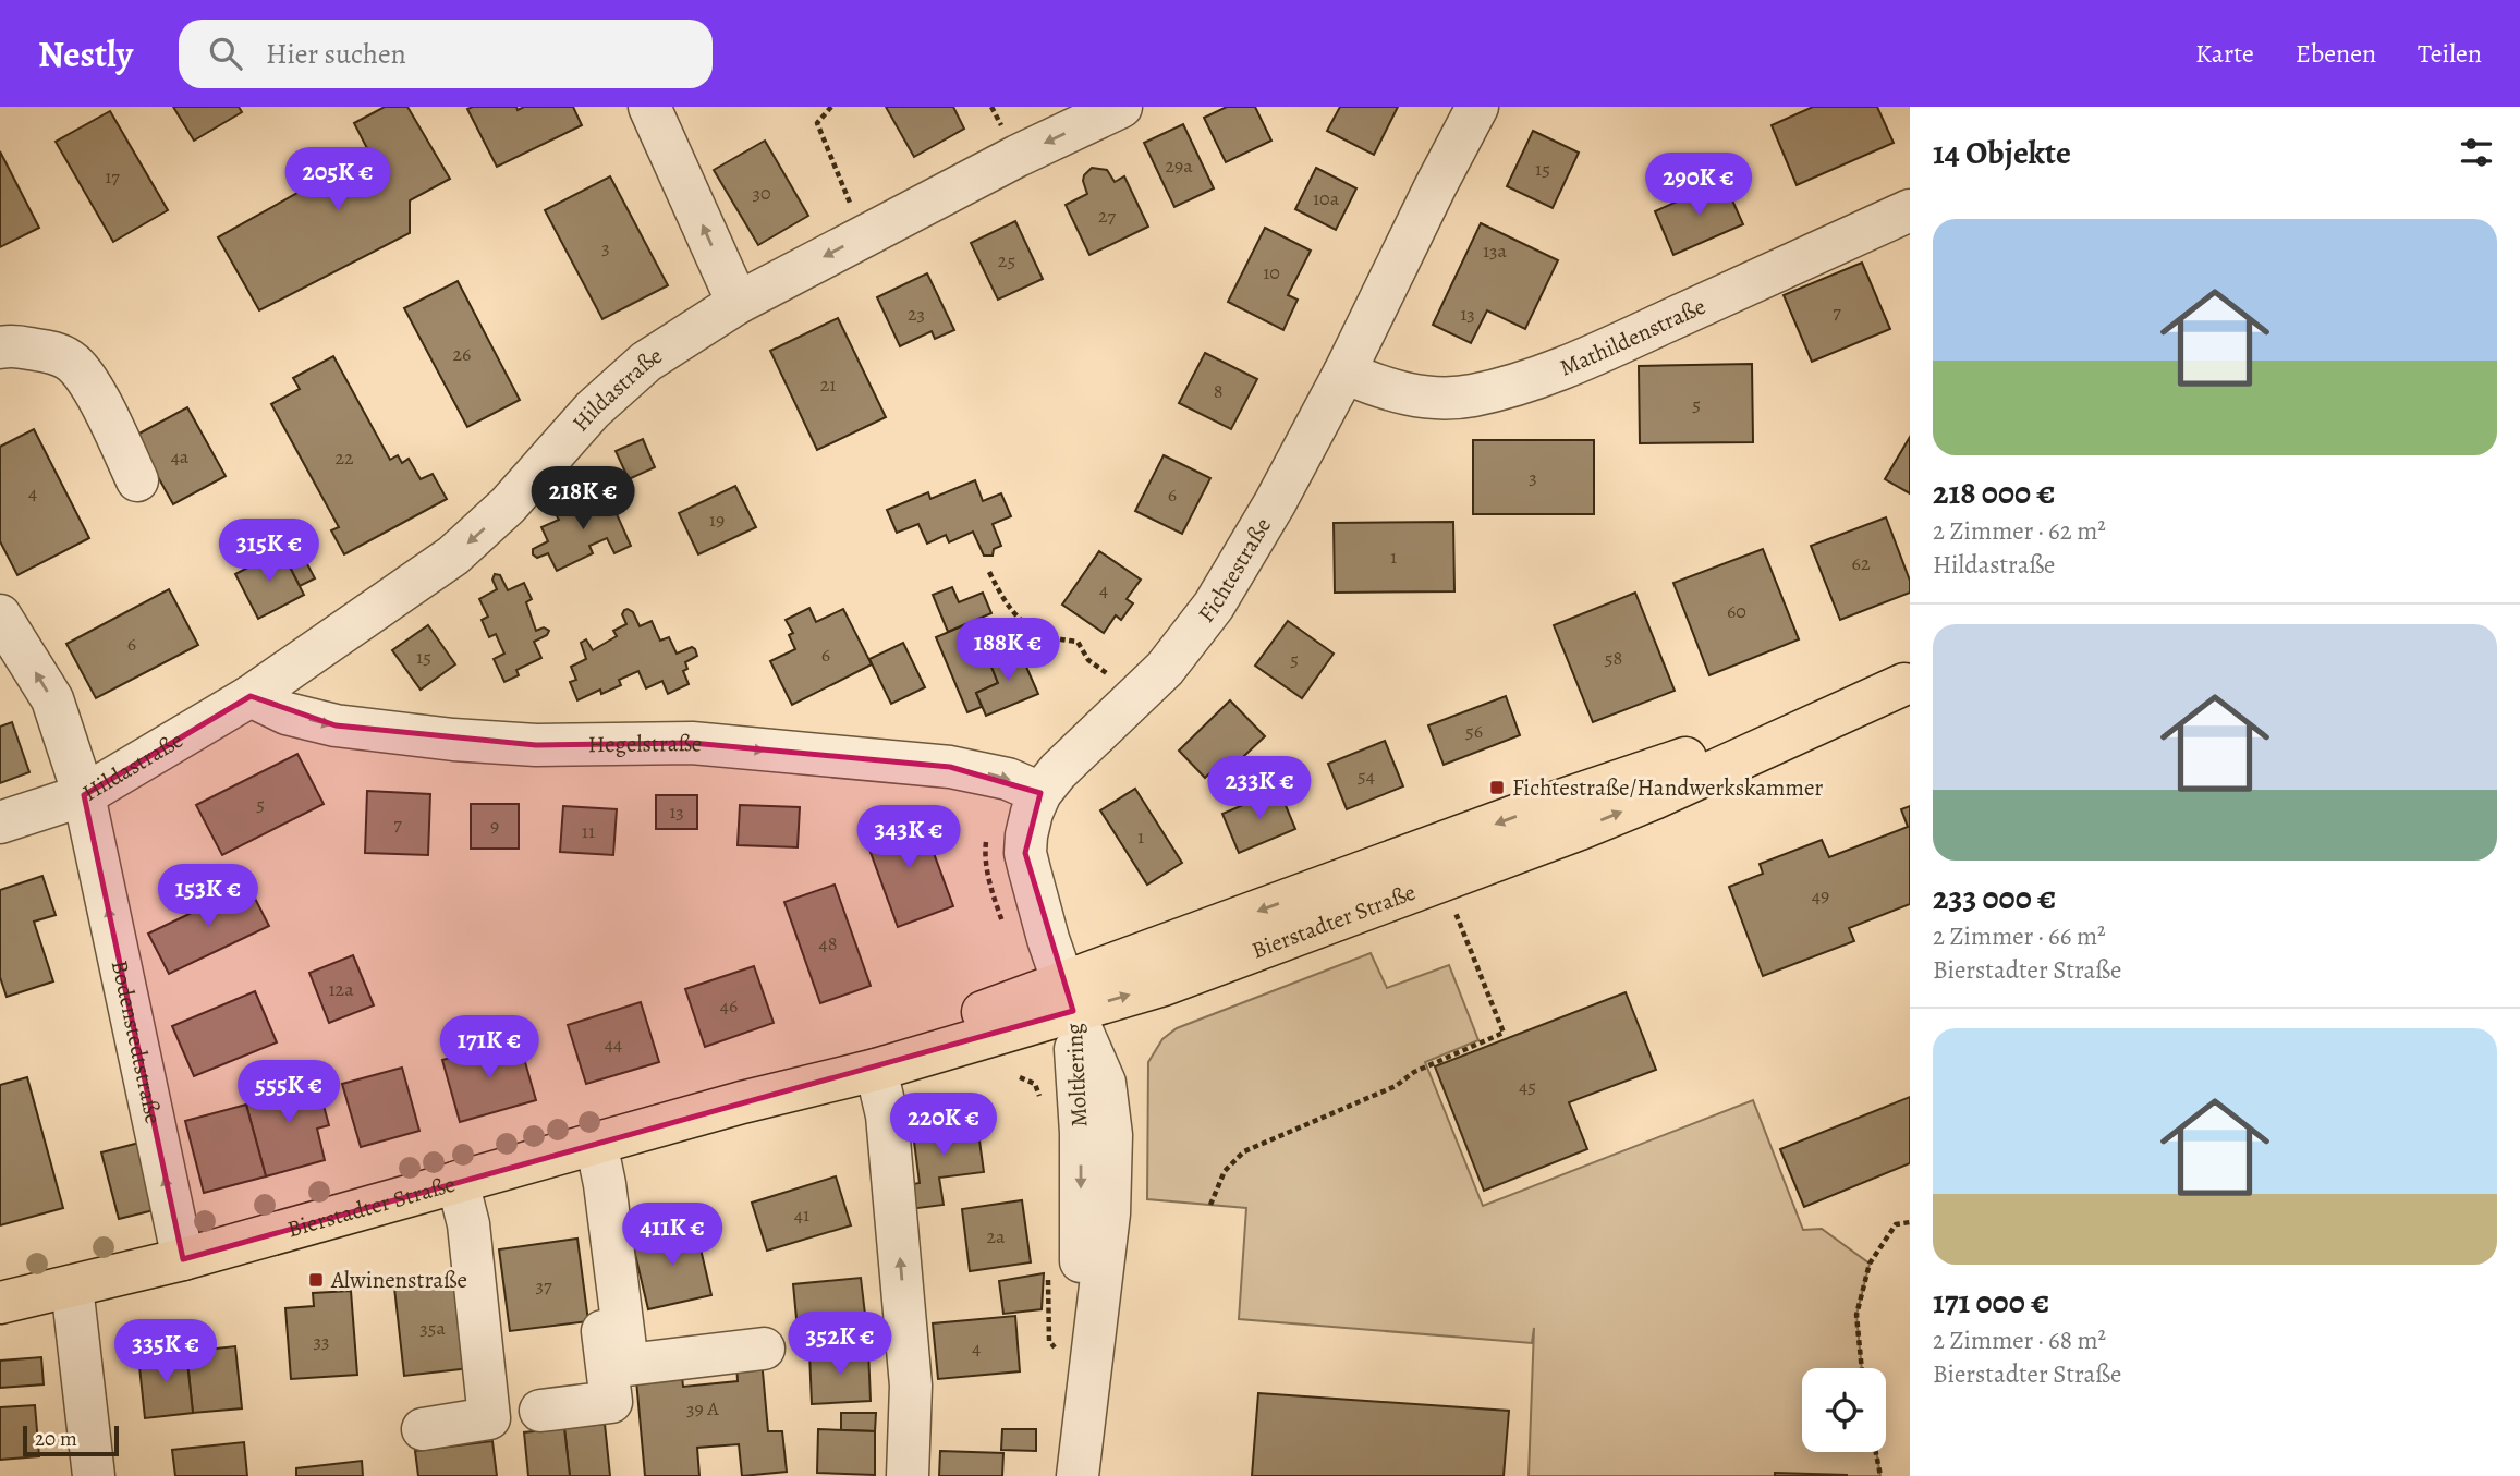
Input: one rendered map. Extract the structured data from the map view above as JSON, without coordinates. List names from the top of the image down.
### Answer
{
  "streets": {
    "main road": ["Bierstadter Straße"],
    "street": [
      "Mathildenstraße",
      "Hildastraße",
      "Fichtestraße",
      "Hegelstraße",
      "Bodenstedtstraße",
      "Moltkering"
    ]
  },
  "crossings": [
    ["Mathildenstraße", "Fichtestraße"],
    ["Hildastraße", "Hegelstraße"],
    ["Hildastraße", "Bodenstedtstraße"],
    ["Fichtestraße", "Hegelstraße"],
    ["Fichtestraße", "Bierstadter Straße"],
    ["Fichtestraße", "Moltkering"],
    ["Bierstadter Straße", "Bodenstedtstraße"],
    ["Bierstadter Straße", "Moltkering"]
  ],
  "one_way": ["Hildastraße", "Hegelstraße", "Bodenstedtstraße"],
  "places": {
    "transit": ["Fichtestraße/Handwerkskammer", "Alwinenstraße"]
  },
  "house_numbers": [
    "29a",
    "15",
    "17",
    "30",
    "10a",
    "27",
    "3",
    "13a",
    "25",
    "10",
    "7",
    "23",
    "13",
    "26",
    "21",
    "8",
    "5",
    "4a",
    "22",
    "3",
    "4",
    "6",
    "19",
    "1",
    "62",
    "4",
    "60",
    "6",
    "6",
    "15",
    "58",
    "5",
    "56",
    "54",
    "5",
    "13",
    "7",
    "9",
    "11",
    "1",
    "49",
    "48",
    "12a",
    "46",
    "44",
    "45",
    "41",
    "2a",
    "37",
    "35a",
    "33",
    "4",
    "39 A"
  ],
  "scale_bar": "20 m",
  "page": {
    "header": "Nestly",
    "search": "Hier suchen",
    "nav": ["Karte", "Ebenen", "Teilen"],
    "heading": "14 Objekte",
    "price": [
      "205K €",
      "290K €",
      "218K €",
      "315K €",
      "188K €",
      "233K €",
      "343K €",
      "153K €",
      "171K €",
      "555K €",
      "220K €",
      "411K €",
      "352K €",
      "335K €"
    ],
    "list": [
      {
        "name": "218 000 €",
        "note": "2 Zimmer · 62 m² · Hildastraße"
      },
      {
        "name": "233 000 €",
        "note": "2 Zimmer · 66 m² · Bierstadter Straße"
      },
      {
        "name": "171 000 €",
        "note": "2 Zimmer · 68 m² · Bierstadter Straße"
      }
    ],
    "scale": "20 m"
  }
}
